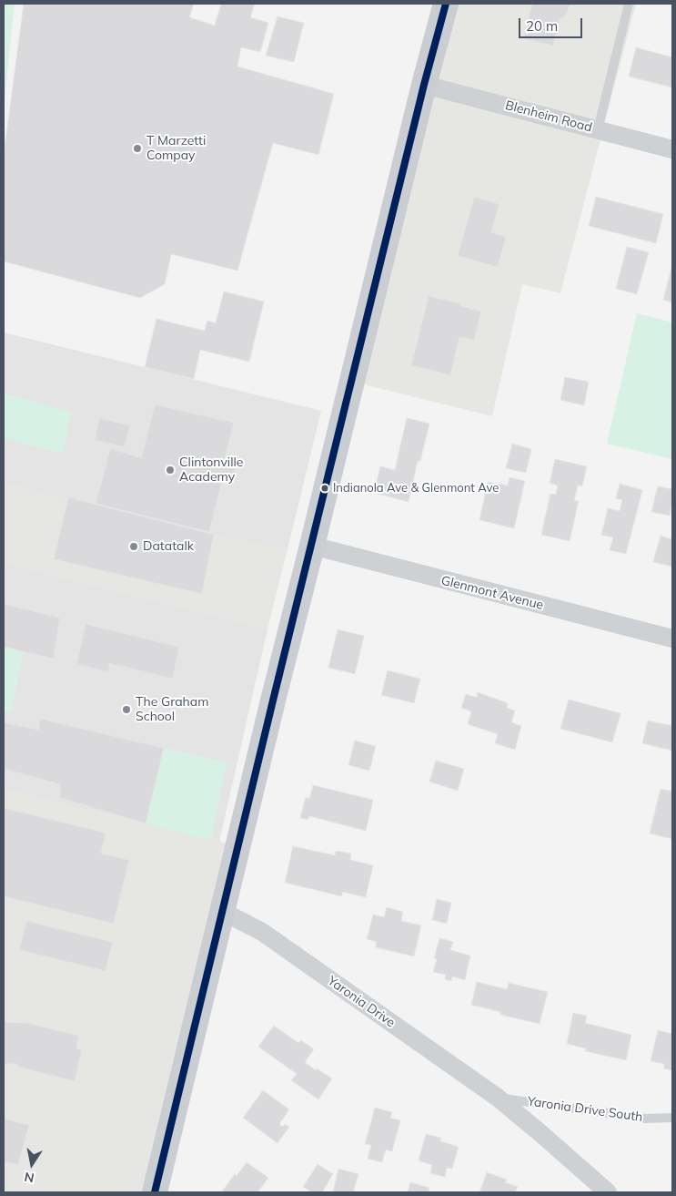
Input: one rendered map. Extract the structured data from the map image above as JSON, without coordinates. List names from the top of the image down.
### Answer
{
  "streets": {
    "street": ["Blenheim Road", "Glenmont Avenue", "Yaronia Drive"],
    "lane": ["Yaronia Drive South"]
  },
  "crossings": [
    ["Yaronia Drive", "Yaronia Drive South"]
  ],
  "places": [
    "T Marzetti Compay",
    "Clintonville Academy",
    "Indianola Ave & Glenmont Ave",
    "Datatalk",
    "The Graham School"
  ],
  "scale_bar": "20 m",
  "north": "bottom"
}
